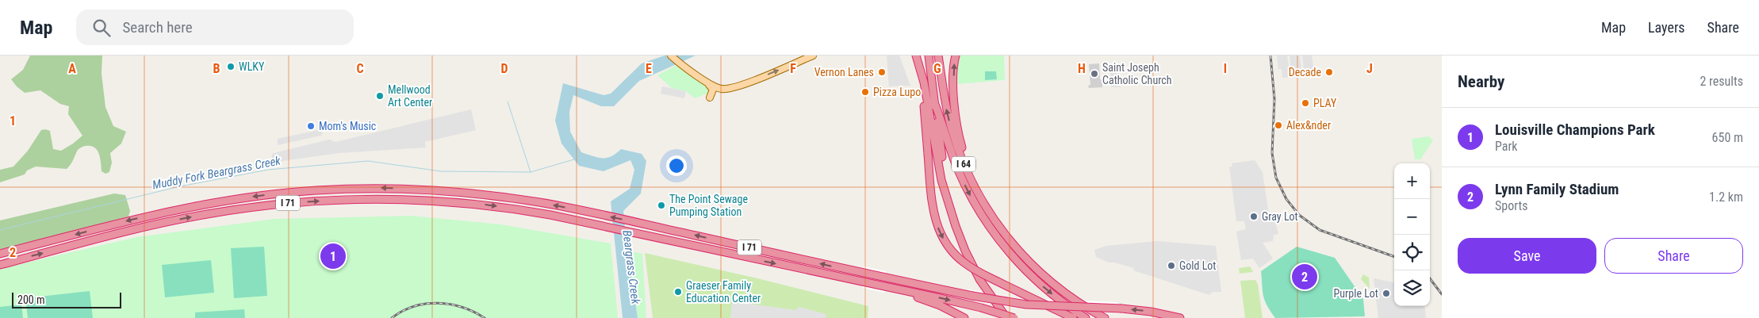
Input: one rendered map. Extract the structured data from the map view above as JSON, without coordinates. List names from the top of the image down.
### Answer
{
  "streets": {
    "highway": ["I 64", "I 71"]
  },
  "water": ["Muddy Fork Beargrass Creek", "Beargrass Creek"],
  "places": [
    "WLKY",
    "Vernon Lanes",
    "Decade",
    "Saint Joseph Catholic Church",
    "Pizza Lupo",
    "Mellwood Art Center",
    "PLAY",
    "Alex&nder",
    "Mom's Music",
    "The Point Sewage Pumping Station",
    "Gray Lot",
    "Gold Lot",
    "Graeser Family Education Center",
    "Purple Lot"
  ],
  "scale_bar": "200 m",
  "page": {
    "header": "Map",
    "search": "Search here",
    "nav": ["Map", "Layers", "Share"],
    "heading": ["Nearby", "2 results"],
    "list": [
      {
        "mark": "1",
        "name": "Louisville Champions Park",
        "note": "Park",
        "value": "650 m"
      },
      {
        "mark": "2",
        "name": "Lynn Family Stadium",
        "note": "Sports",
        "value": "1.2 km"
      }
    ],
    "map_buttons": ["+", "−"],
    "buttons": ["Save", "Share"],
    "pins": ["1", "2"],
    "scale": "200 m"
  },
  "grid": {
    "columns": [
      "A",
      "B",
      "C",
      "D",
      "E",
      "F",
      "G",
      "H",
      "I",
      "J"
    ],
    "rows": ["1", "2"]
  }
}
